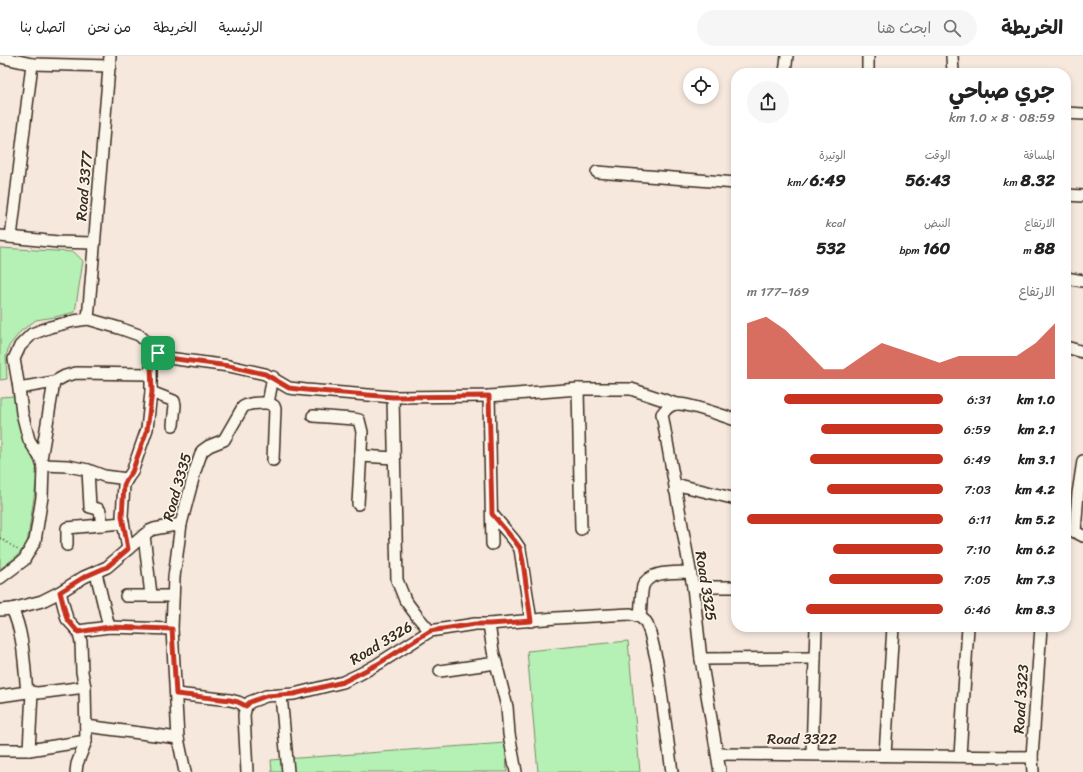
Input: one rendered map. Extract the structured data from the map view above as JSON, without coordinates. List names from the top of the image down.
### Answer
{
  "streets": {
    "street": [
      "Road 3377",
      "Road 3335",
      "Road 3325",
      "Road 3326",
      "Road 3323",
      "Road 3322"
    ]
  },
  "crossings": [
    ["Road 3325", "Road 3322"],
    ["Road 3323", "Road 3322"]
  ],
  "page": {
    "header": "الخريطة",
    "search": "ابحث هنا",
    "nav": [
      "الرئيسية",
      "الخريطة",
      "من نحن",
      "اتصل بنا"
    ],
    "heading": ["جري صباحي", "08:59 · 8 × 1.0 km"],
    "stats": [
      ["المسافة", "8.32 km"],
      ["الوقت", "56:43"],
      ["الوتيرة", "6:49 /km"],
      ["الارتفاع", "88 m"],
      ["النبض", "160 bpm"],
      ["kcal", "532"]
    ],
    "chart": ["الارتفاع", "169–177 m"],
    "list": [
      {
        "name": "1.0 km",
        "note": "6:31"
      },
      {
        "name": "2.1 km",
        "note": "6:59"
      },
      {
        "name": "3.1 km",
        "note": "6:49"
      },
      {
        "name": "4.2 km",
        "note": "7:03"
      },
      {
        "name": "5.2 km",
        "note": "6:11"
      },
      {
        "name": "6.2 km",
        "note": "7:10"
      },
      {
        "name": "7.3 km",
        "note": "7:05"
      },
      {
        "name": "8.3 km",
        "note": "6:46"
      }
    ]
  }
}
